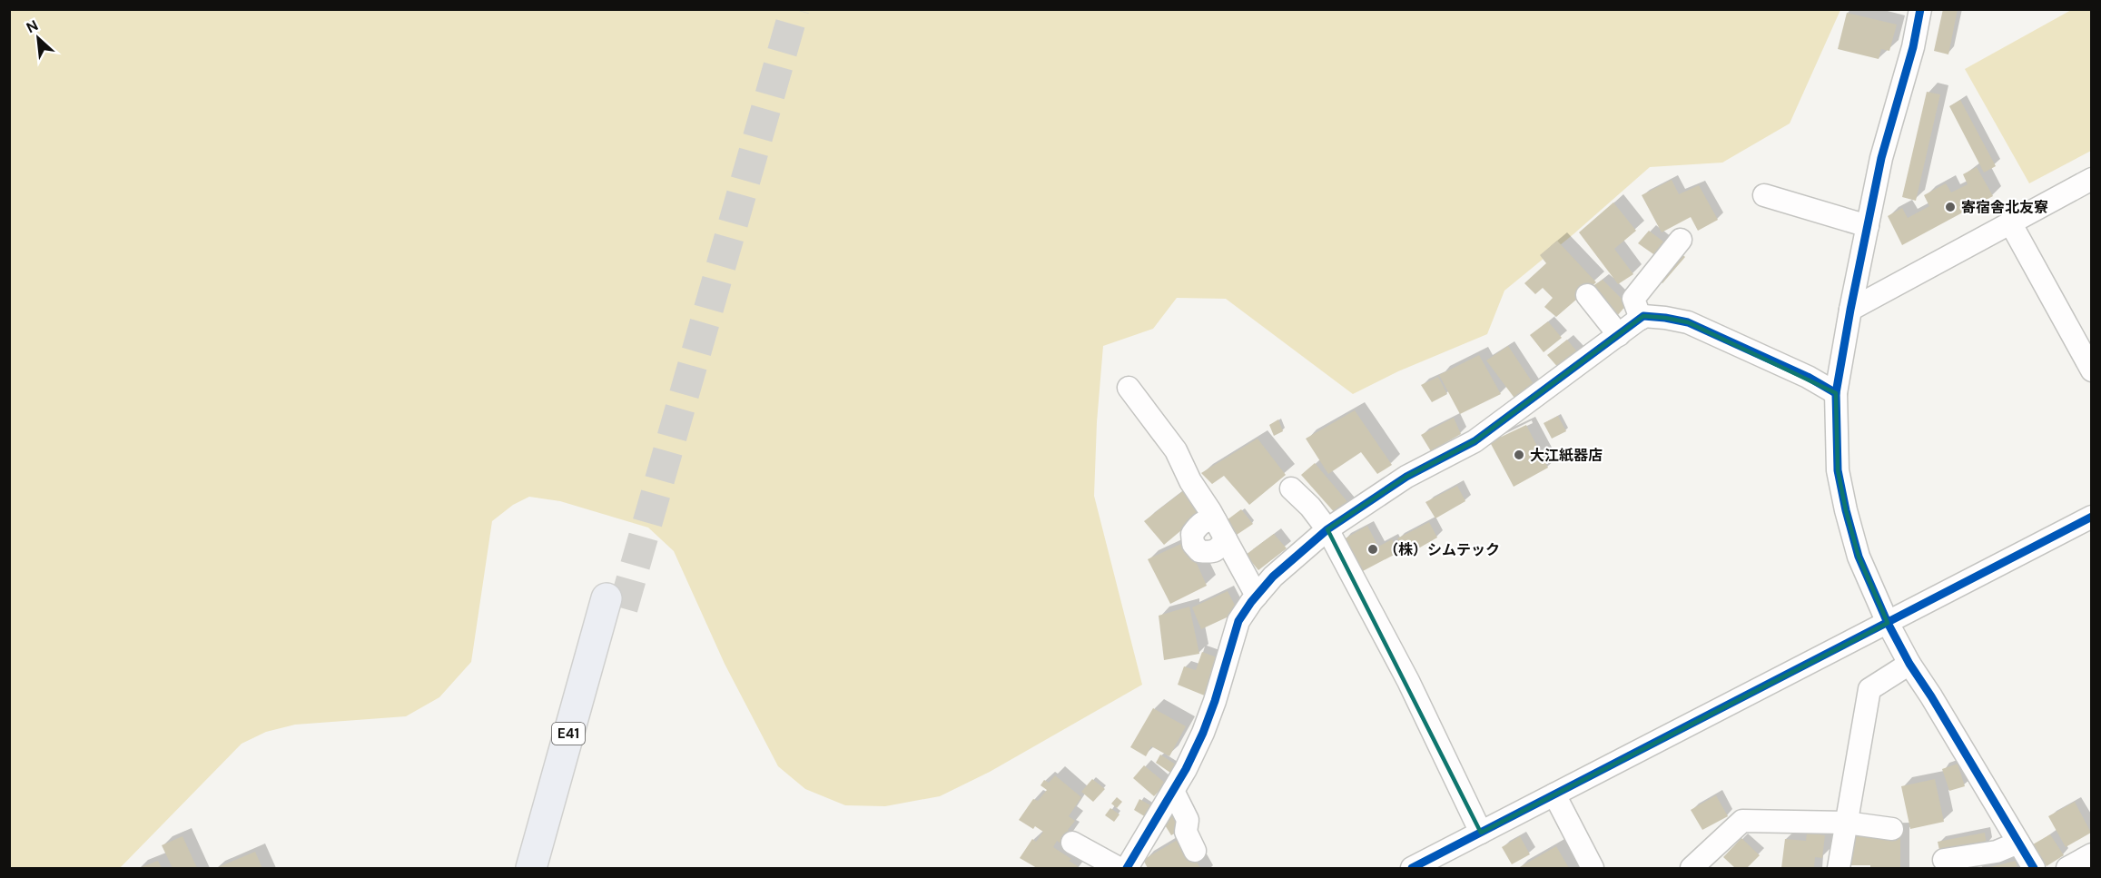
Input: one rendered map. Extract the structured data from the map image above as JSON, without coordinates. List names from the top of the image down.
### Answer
{
  "streets": {
    "highway": ["E41"]
  },
  "places": ["寄宿舎北友寮", "大江紙器店", "（株）シムテック"],
  "north": "top left"
}
